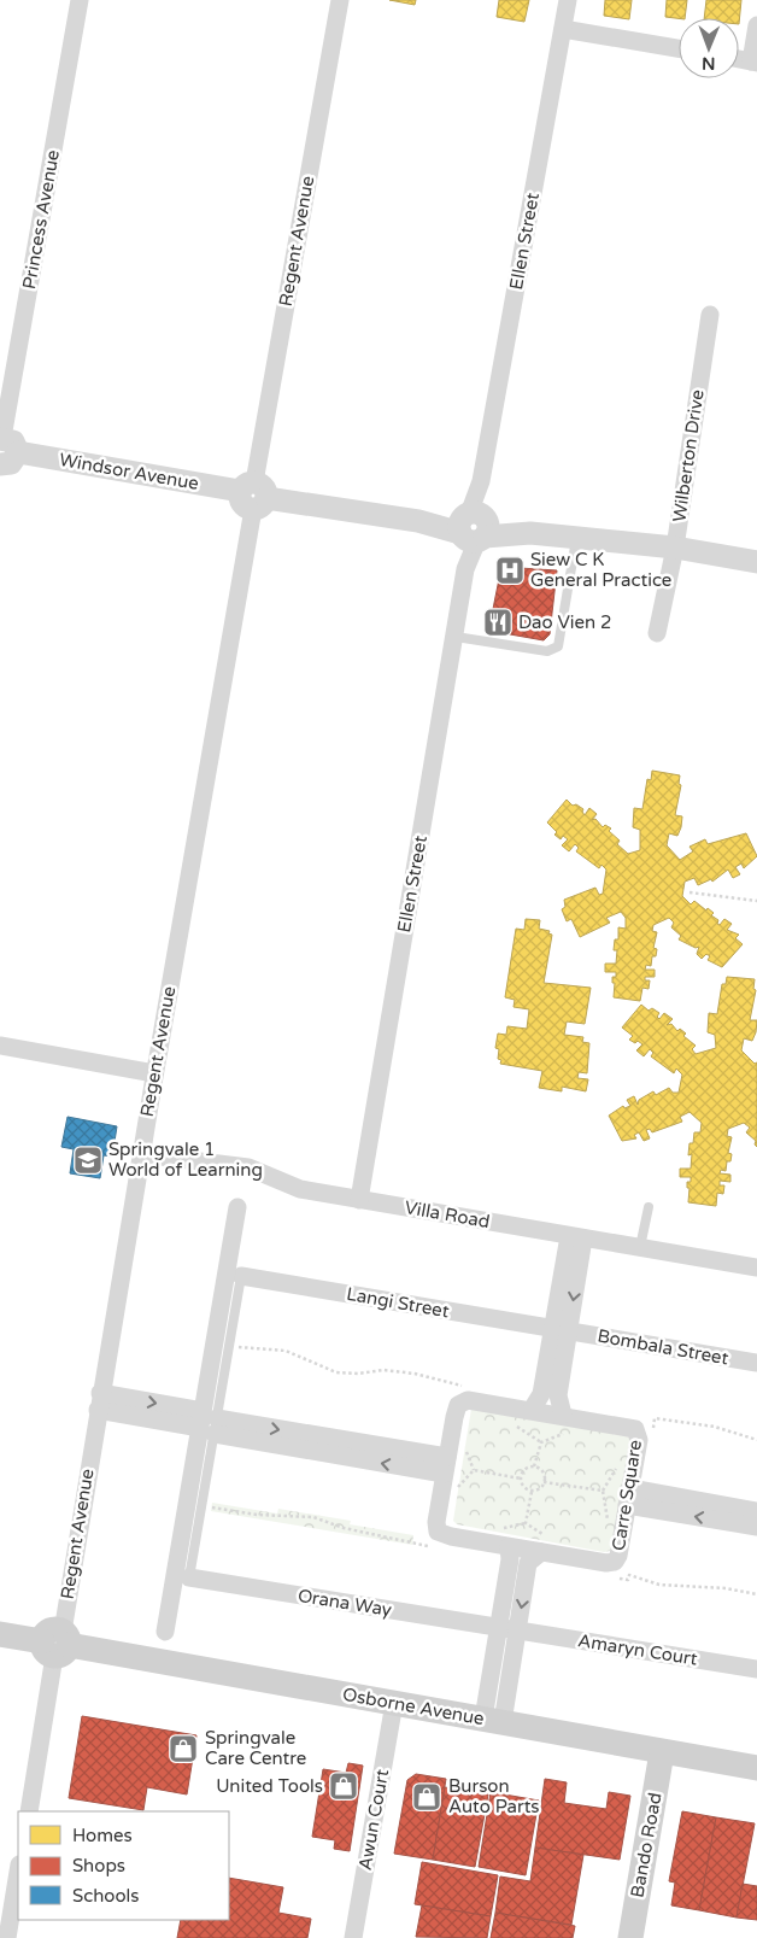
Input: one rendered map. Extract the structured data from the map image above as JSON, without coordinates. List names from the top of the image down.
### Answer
{
  "streets": {
    "main road": ["Osborne Avenue", "Bando Road"],
    "street": [
      "Princess Avenue",
      "Regent Avenue",
      "Ellen Street",
      "Wilberton Drive",
      "Windsor Avenue",
      "Villa Road",
      "Langi Street",
      "Bombala Street",
      "Carre Square",
      "Orana Way",
      "Amaryn Court",
      "Awun Court"
    ]
  },
  "crossings": [
    ["Princess Avenue", "Windsor Avenue"],
    ["Regent Avenue", "Windsor Avenue"],
    ["Regent Avenue", "Villa Road"],
    ["Regent Avenue", "Osborne Avenue"],
    ["Ellen Street", "Windsor Avenue"],
    ["Ellen Street", "Villa Road"],
    ["Wilberton Drive", "Windsor Avenue"],
    ["Langi Street", "Bombala Street"],
    ["Orana Way", "Amaryn Court"],
    ["Osborne Avenue", "Awun Court"],
    ["Osborne Avenue", "Bando Road"]
  ],
  "places": {
    "hospital": ["Siew C K General Practice"],
    "restaurant": ["Dao Vien 2"],
    "school or university": ["Springvale 1 World of Learning"],
    "shop": ["Springvale Care Centre", "United Tools", "Burson Auto Parts"]
  },
  "legend": ["Homes", "Shops", "Schools"],
  "north": "bottom"
}
